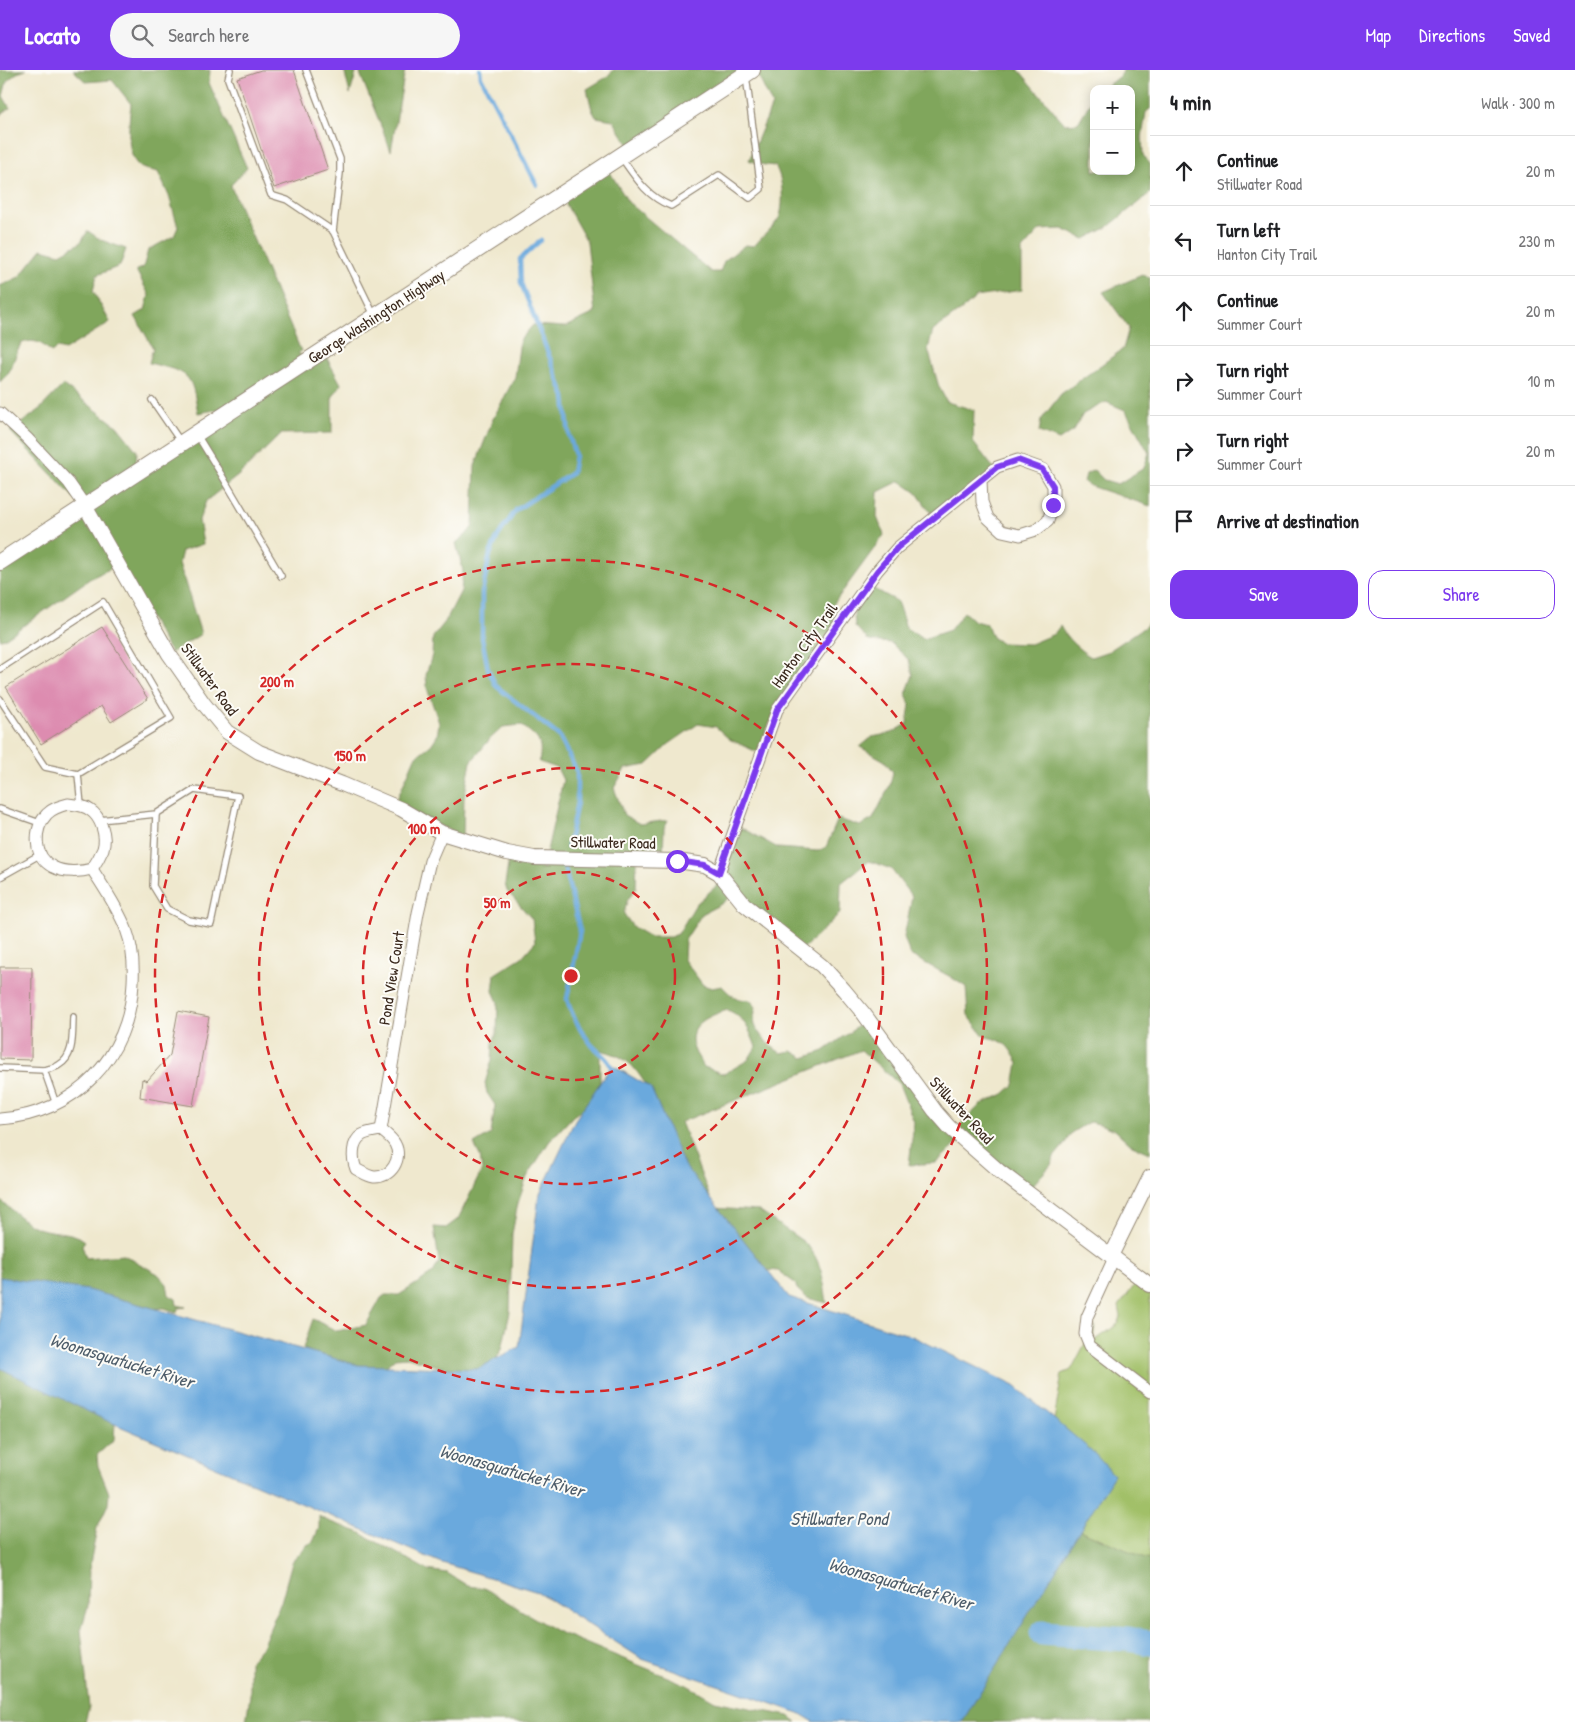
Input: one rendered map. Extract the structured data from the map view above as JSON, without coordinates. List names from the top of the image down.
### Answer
{
  "streets": {
    "main road": ["George Washington Highway"],
    "street": ["Hanton City Trail", "Stillwater Road", "Pond View Court"]
  },
  "crossings": [
    ["George Washington Highway", "Stillwater Road"],
    ["Hanton City Trail", "Stillwater Road"],
    ["Stillwater Road", "Pond View Court"]
  ],
  "water": ["Woonasquatucket River", "Stillwater Pond"],
  "page": {
    "header": "Locato",
    "search": "Search here",
    "nav": ["Map", "Directions", "Saved"],
    "heading": ["4 min", "Walk · 300 m"],
    "map_buttons": ["+", "−"],
    "list": [
      ["Continue", "Stillwater Road", "20 m"],
      ["Turn left", "Hanton City Trail", "230 m"],
      ["Continue", "Summer Court", "20 m"],
      ["Turn right", "Summer Court", "10 m"],
      ["Turn right", "Summer Court", "20 m"],
      "Arrive at destination"
    ],
    "buttons": ["Save", "Share"]
  },
  "rings": [
    "200 m",
    "150 m",
    "100 m",
    "50 m"
  ]
}
